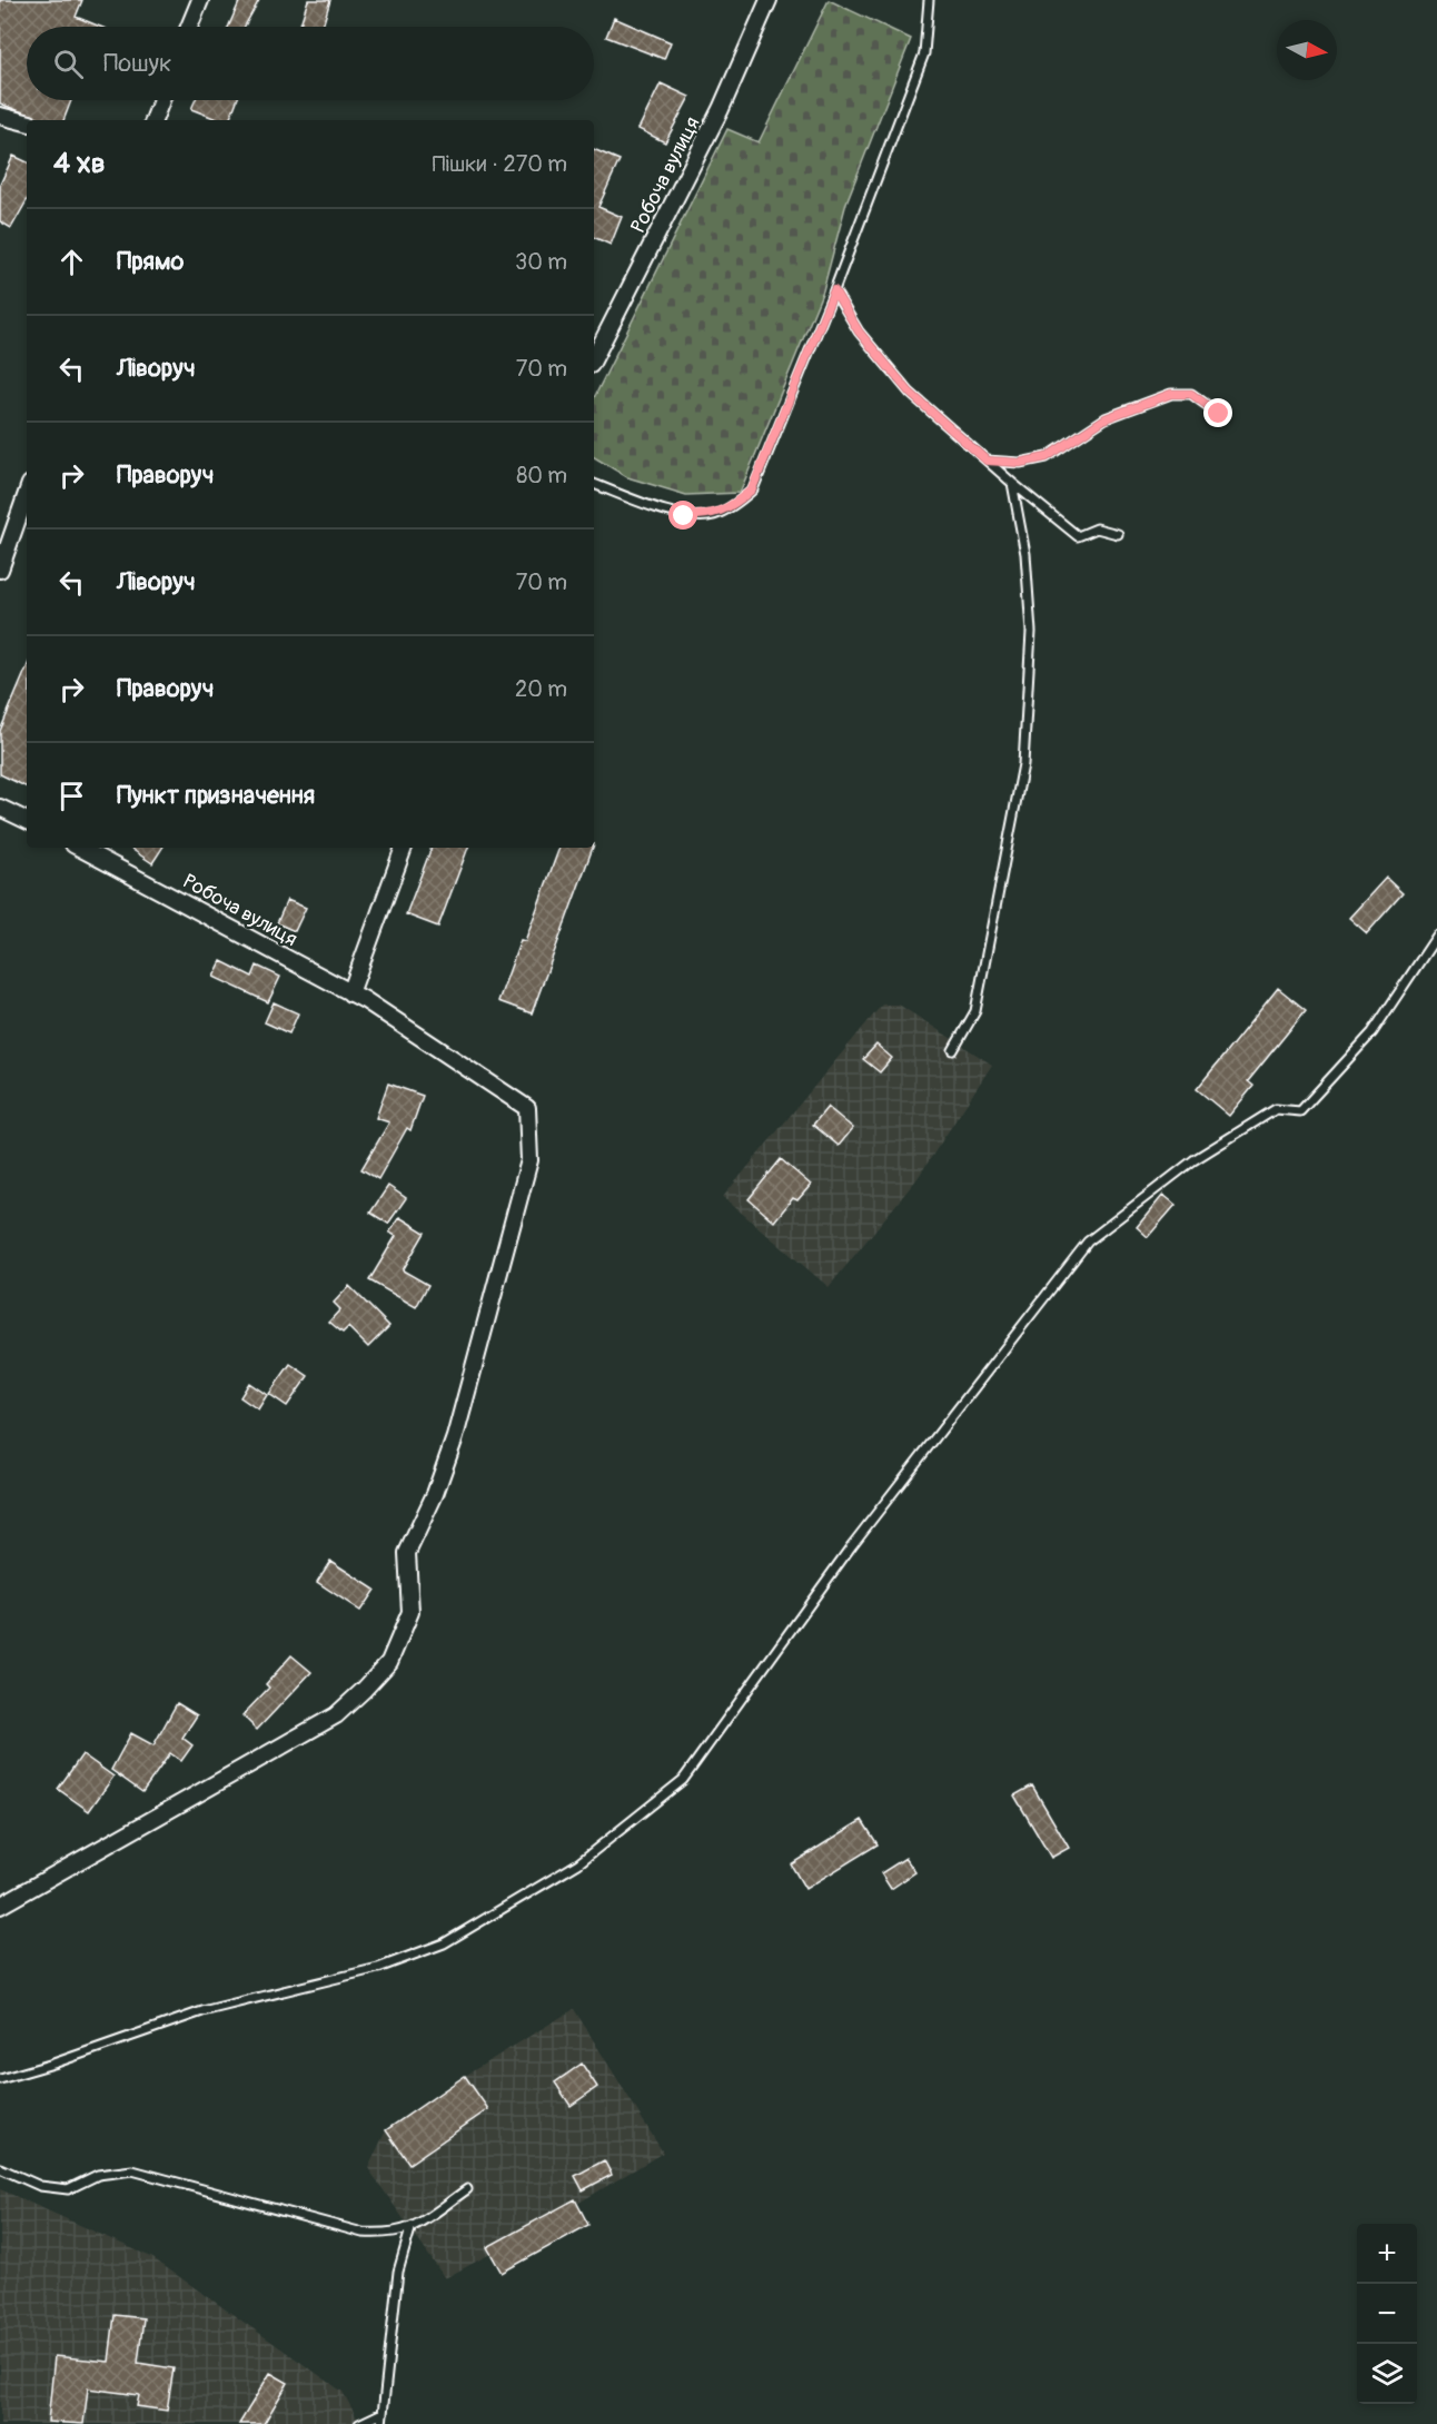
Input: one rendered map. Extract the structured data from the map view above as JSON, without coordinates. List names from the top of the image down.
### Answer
{
  "streets": {
    "street": ["Робоча вулиця"]
  },
  "north": "right",
  "page": {
    "search": "Пошук",
    "heading": ["4 хв", "Пішки · 270 m"],
    "list": [
      ["Прямо", "30 m"],
      ["Ліворуч", "70 m"],
      ["Праворуч", "80 m"],
      ["Ліворуч", "70 m"],
      ["Праворуч", "20 m"],
      "Пункт призначення"
    ],
    "map_buttons": ["+", "−"]
  }
}
